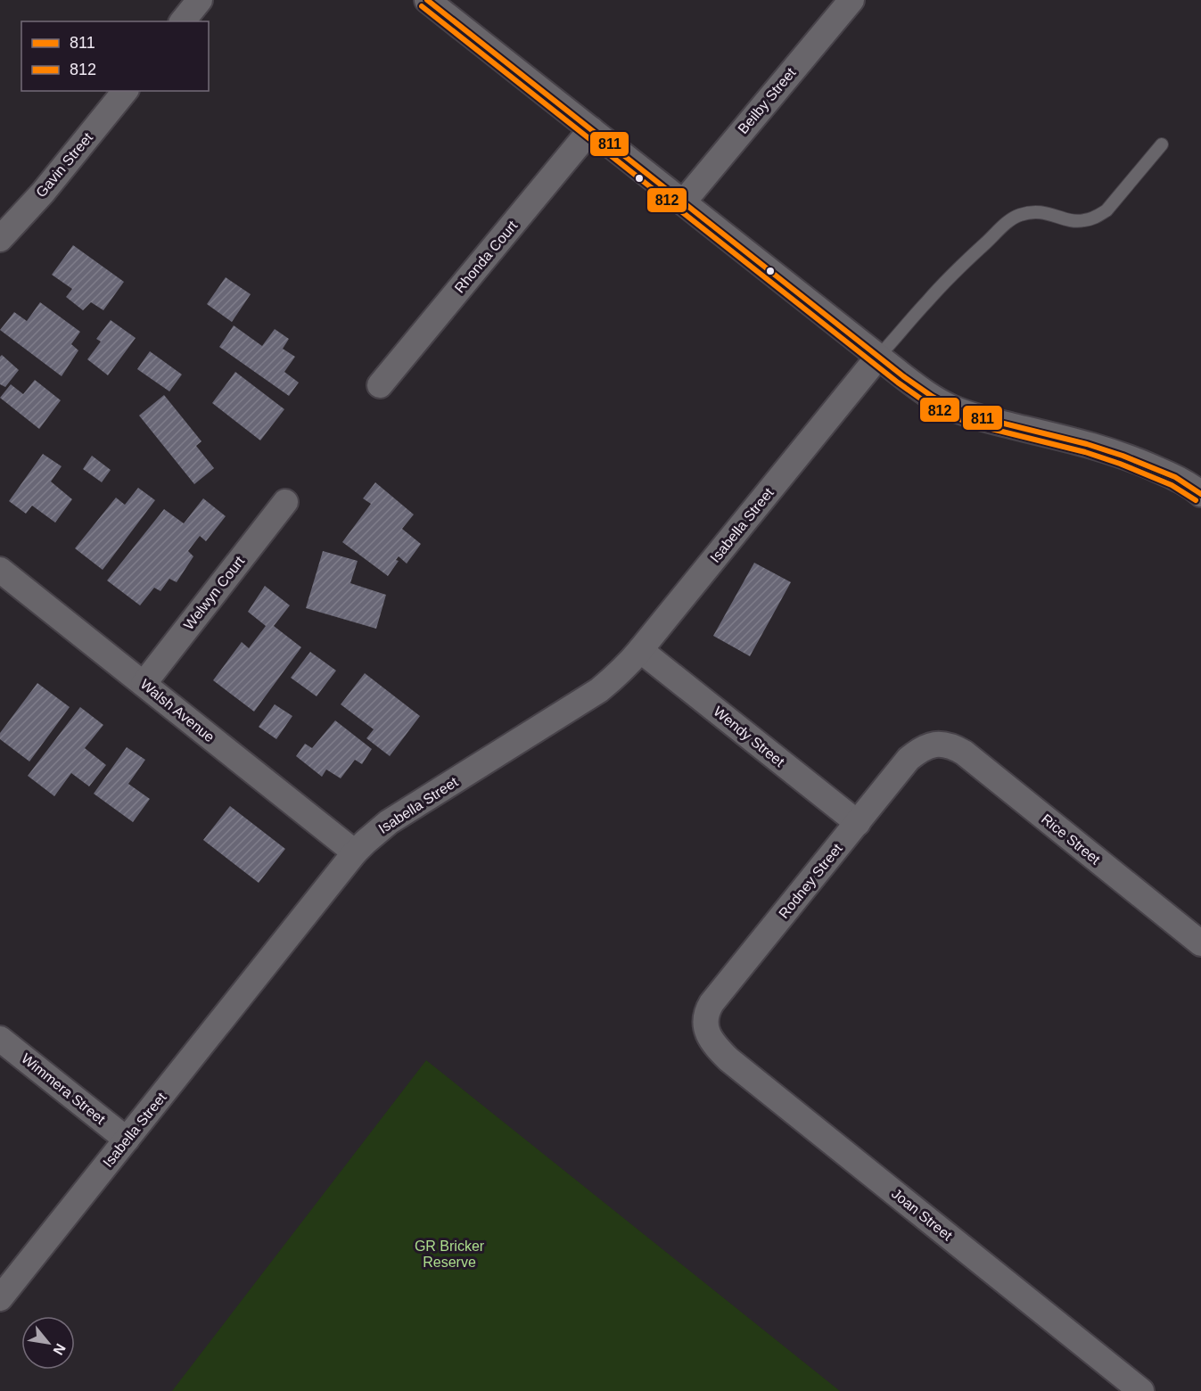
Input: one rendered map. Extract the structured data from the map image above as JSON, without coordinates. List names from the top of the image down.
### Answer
{
  "streets": {
    "street": [
      "Beilby Street",
      "Gavin Street",
      "Rhonda Court",
      "Isabella Street",
      "Welwyn Court",
      "Walsh Avenue",
      "Wendy Street",
      "Rice Street",
      "Rodney Street",
      "Wimmera Street",
      "Joan Street"
    ]
  },
  "crossings": [
    ["Isabella Street", "Walsh Avenue"],
    ["Isabella Street", "Wendy Street"],
    ["Isabella Street", "Wimmera Street"],
    ["Welwyn Court", "Walsh Avenue"],
    ["Wendy Street", "Rodney Street"],
    ["Rice Street", "Rodney Street"],
    ["Rodney Street", "Joan Street"]
  ],
  "parks": ["GR Bricker Reserve"],
  "lines": ["transit line 811", "transit line 812"],
  "legend": ["811", "812"],
  "north": "bottom right"
}
